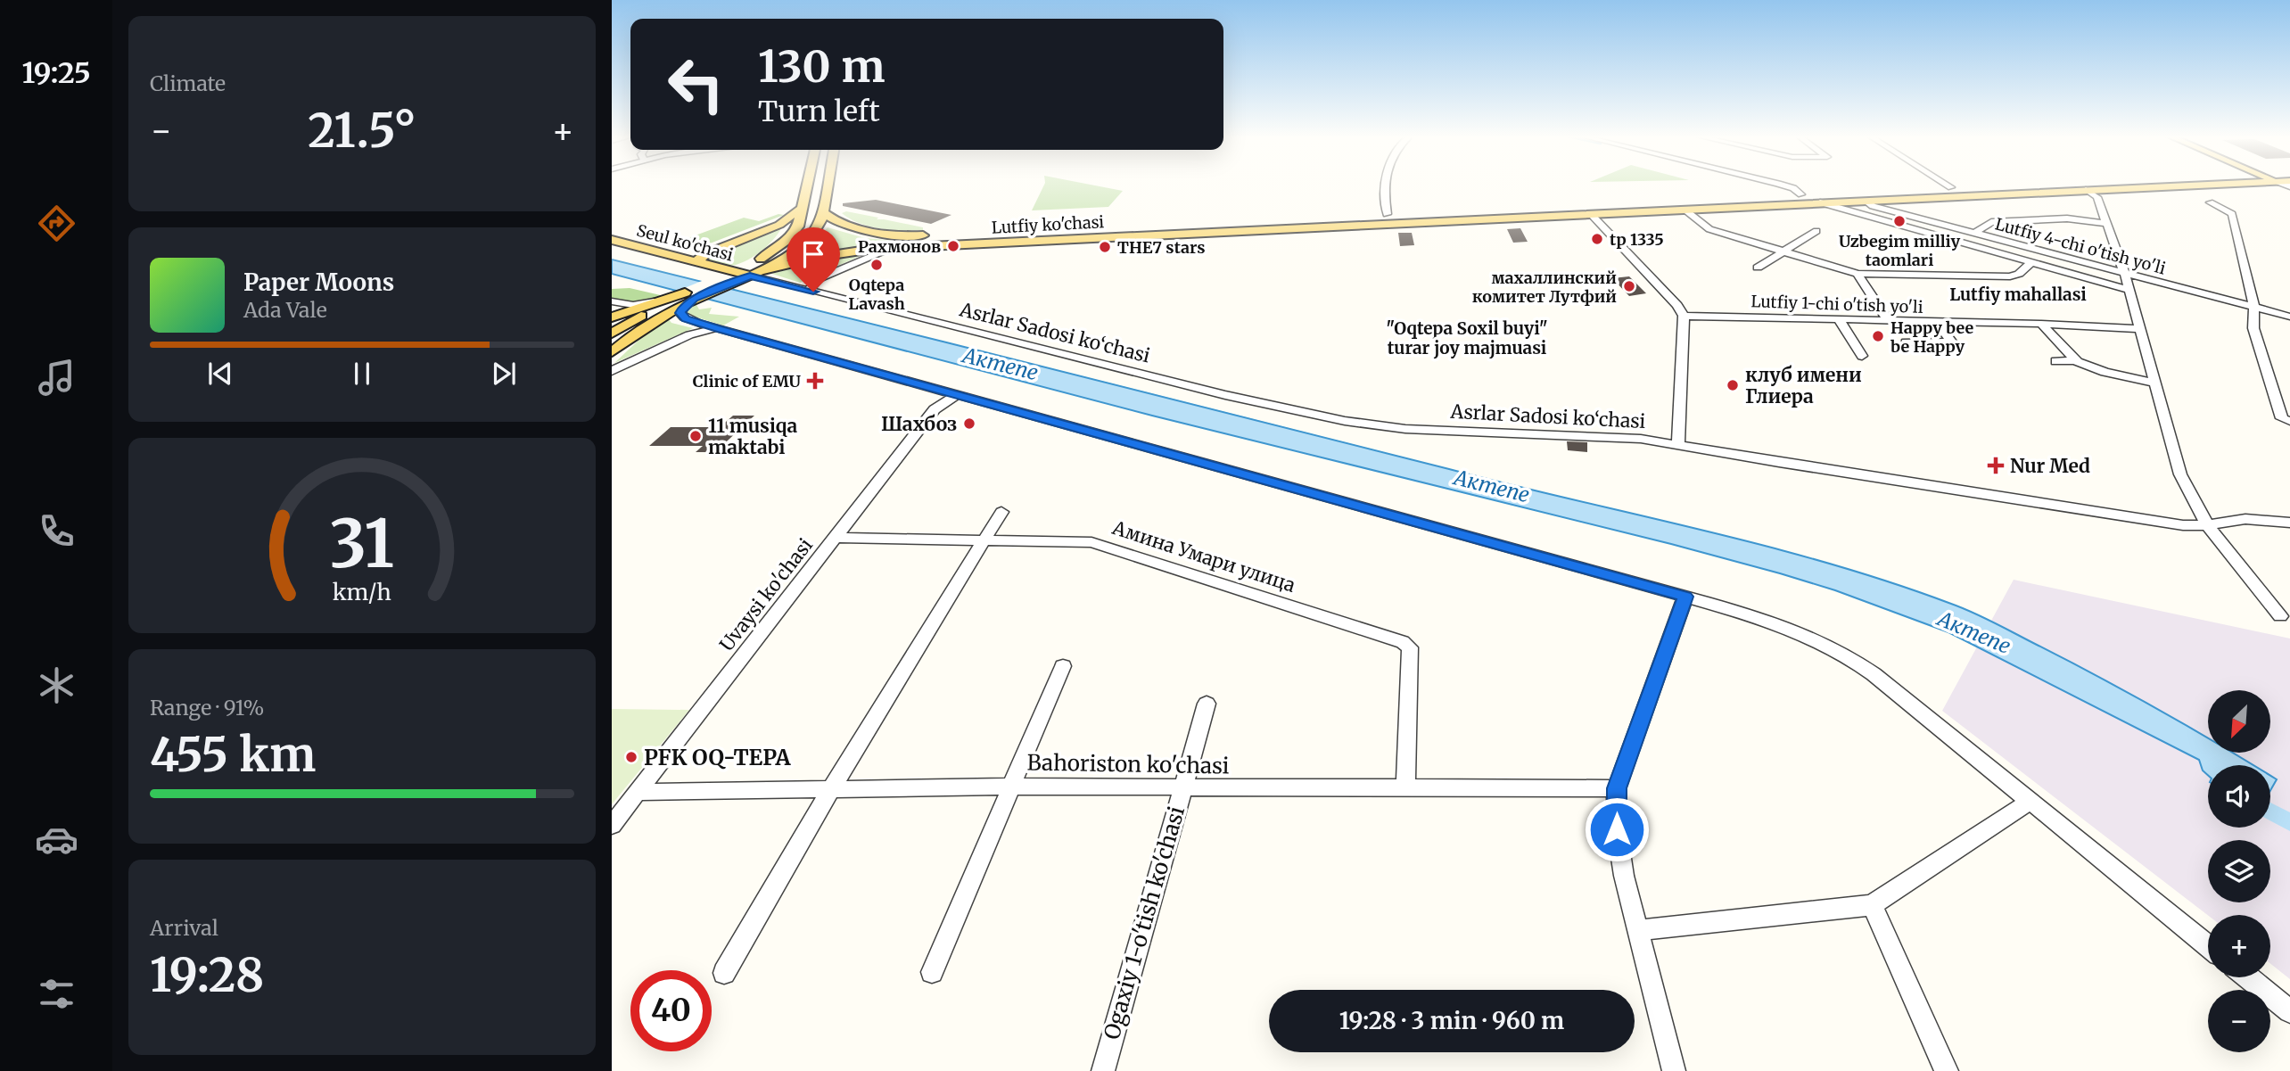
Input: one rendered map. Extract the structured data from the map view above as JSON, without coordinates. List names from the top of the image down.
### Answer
{
  "streets": {
    "main road": ["Lutfiy ko'chasi", "Seul ko'chasi"],
    "street": [
      "Lutfiy 4-chi o'tish yo'li",
      "Lutfiy 1-chi o'tish yo'li",
      "Asrlar Sadosi ko‘chasi",
      "Амина Умари улица",
      "Uvaysi ko'chasi",
      "Bahoriston ko'chasi",
      "Ogaxiy 1-o'tish ko'chasi"
    ]
  },
  "crossings": [
    ["Lutfiy ko'chasi", "Lutfiy 4-chi o'tish yo'li"],
    ["Амина Умари улица", "Uvaysi ko'chasi"],
    ["Амина Умари улица", "Bahoriston ko'chasi"],
    ["Uvaysi ko'chasi", "Bahoriston ko'chasi"],
    ["Bahoriston ko'chasi", "Ogaxiy 1-o'tish ko'chasi"]
  ],
  "districts": ["Lutfiy mahallasi", "\"Oqtepa Soxil buyi\" turar joy majmuasi"],
  "water": ["Актепе"],
  "places": {
    "other": [
      "Uzbegim milliy taomlari",
      "tp 1335",
      "Рахмонов",
      "THE7 stars",
      "Oqtepa Lavash",
      "махаллинский комитет Лутфий",
      "Happy bee be Happy",
      "клуб имени Глиера",
      "Шахбоз",
      "11 musiqa maktabi",
      "PFK OQ-TEPA"
    ],
    "health": ["Clinic of EMU", "Nur Med"]
  },
  "north": "bottom left",
  "page": {
    "tabs": "19:25",
    "tile": [
      "Climate",
      ["Range · 91%", "455 km"],
      ["Arrival", "19:28"]
    ],
    "turn": ["130 m", "Turn left"],
    "heat": ["−", "21.5°", "+"],
    "song": ["Paper Moons", "Ada Vale"],
    "map_buttons": ["+", "−"],
    "limit": "40",
    "trip": "19:28 · 3 min · 960 m",
    "gauge": ["31", "km/h"]
  }
}
